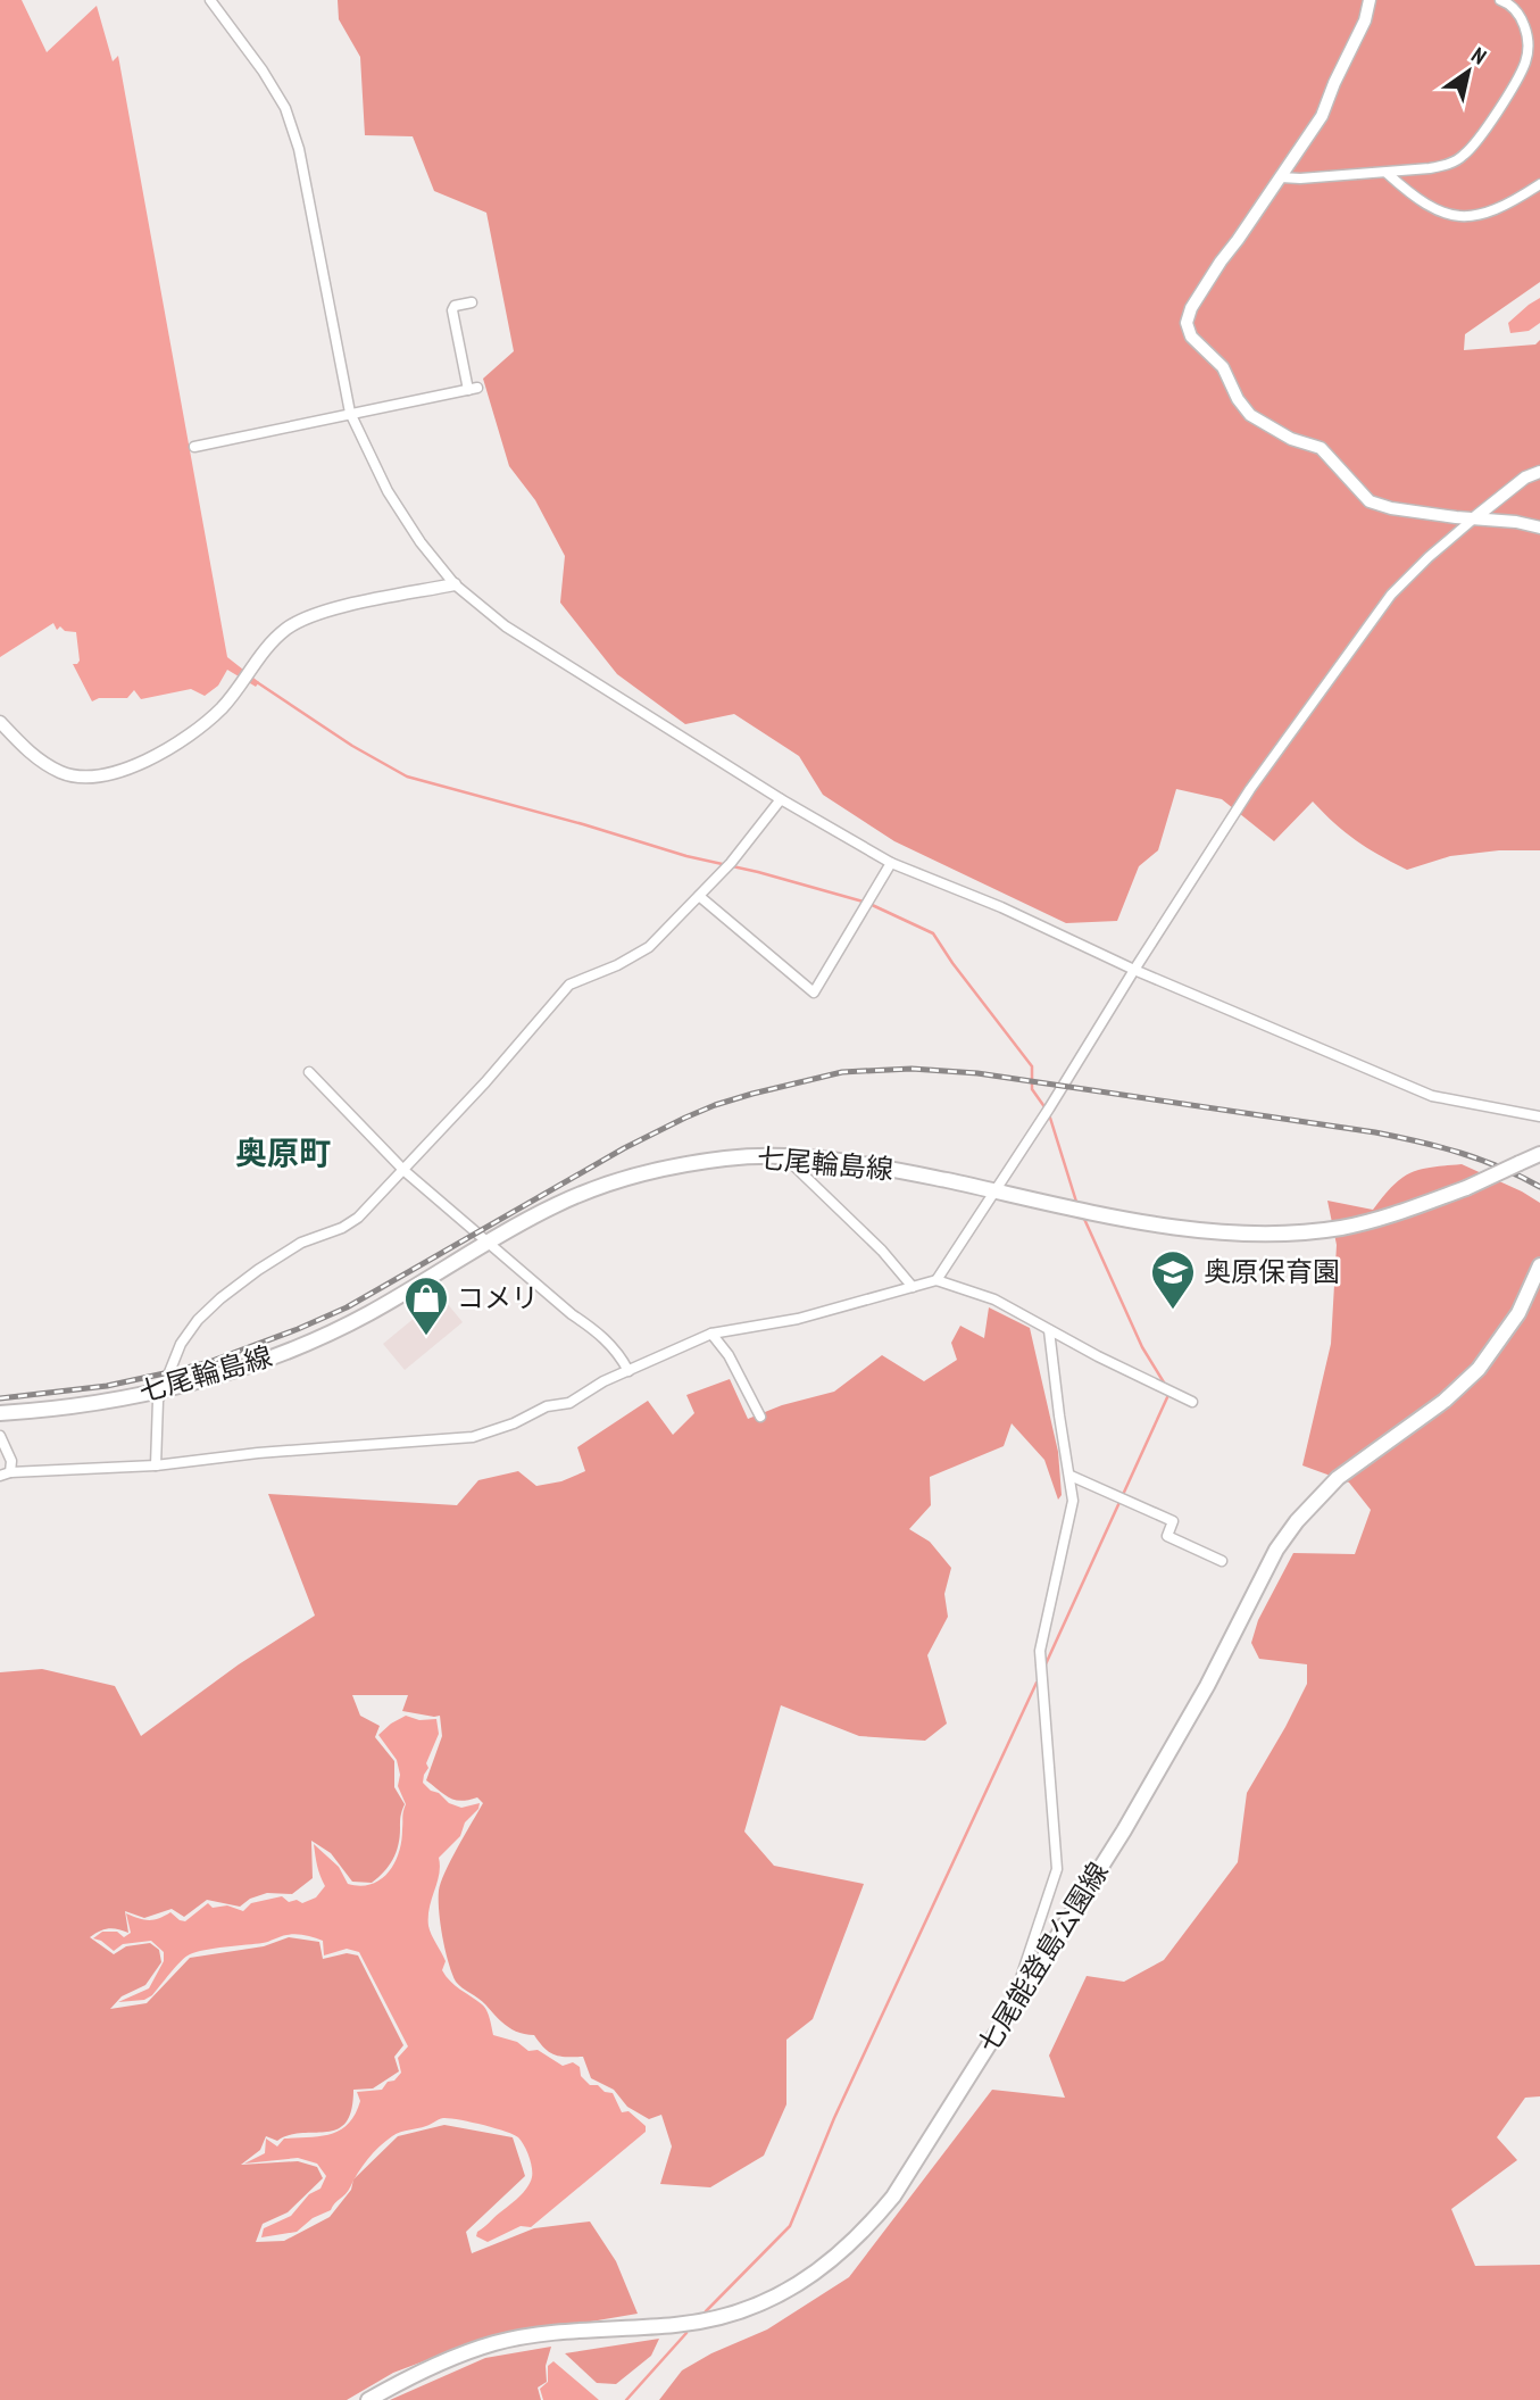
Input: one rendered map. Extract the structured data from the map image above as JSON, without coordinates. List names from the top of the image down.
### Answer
{
  "streets": {
    "main road": ["七尾輪島線", "七尾能登島公園線"]
  },
  "districts": ["奥原町"],
  "places": {
    "school or university": ["奥原保育園"],
    "shop": ["コメリ"]
  },
  "north": "top right"
}
